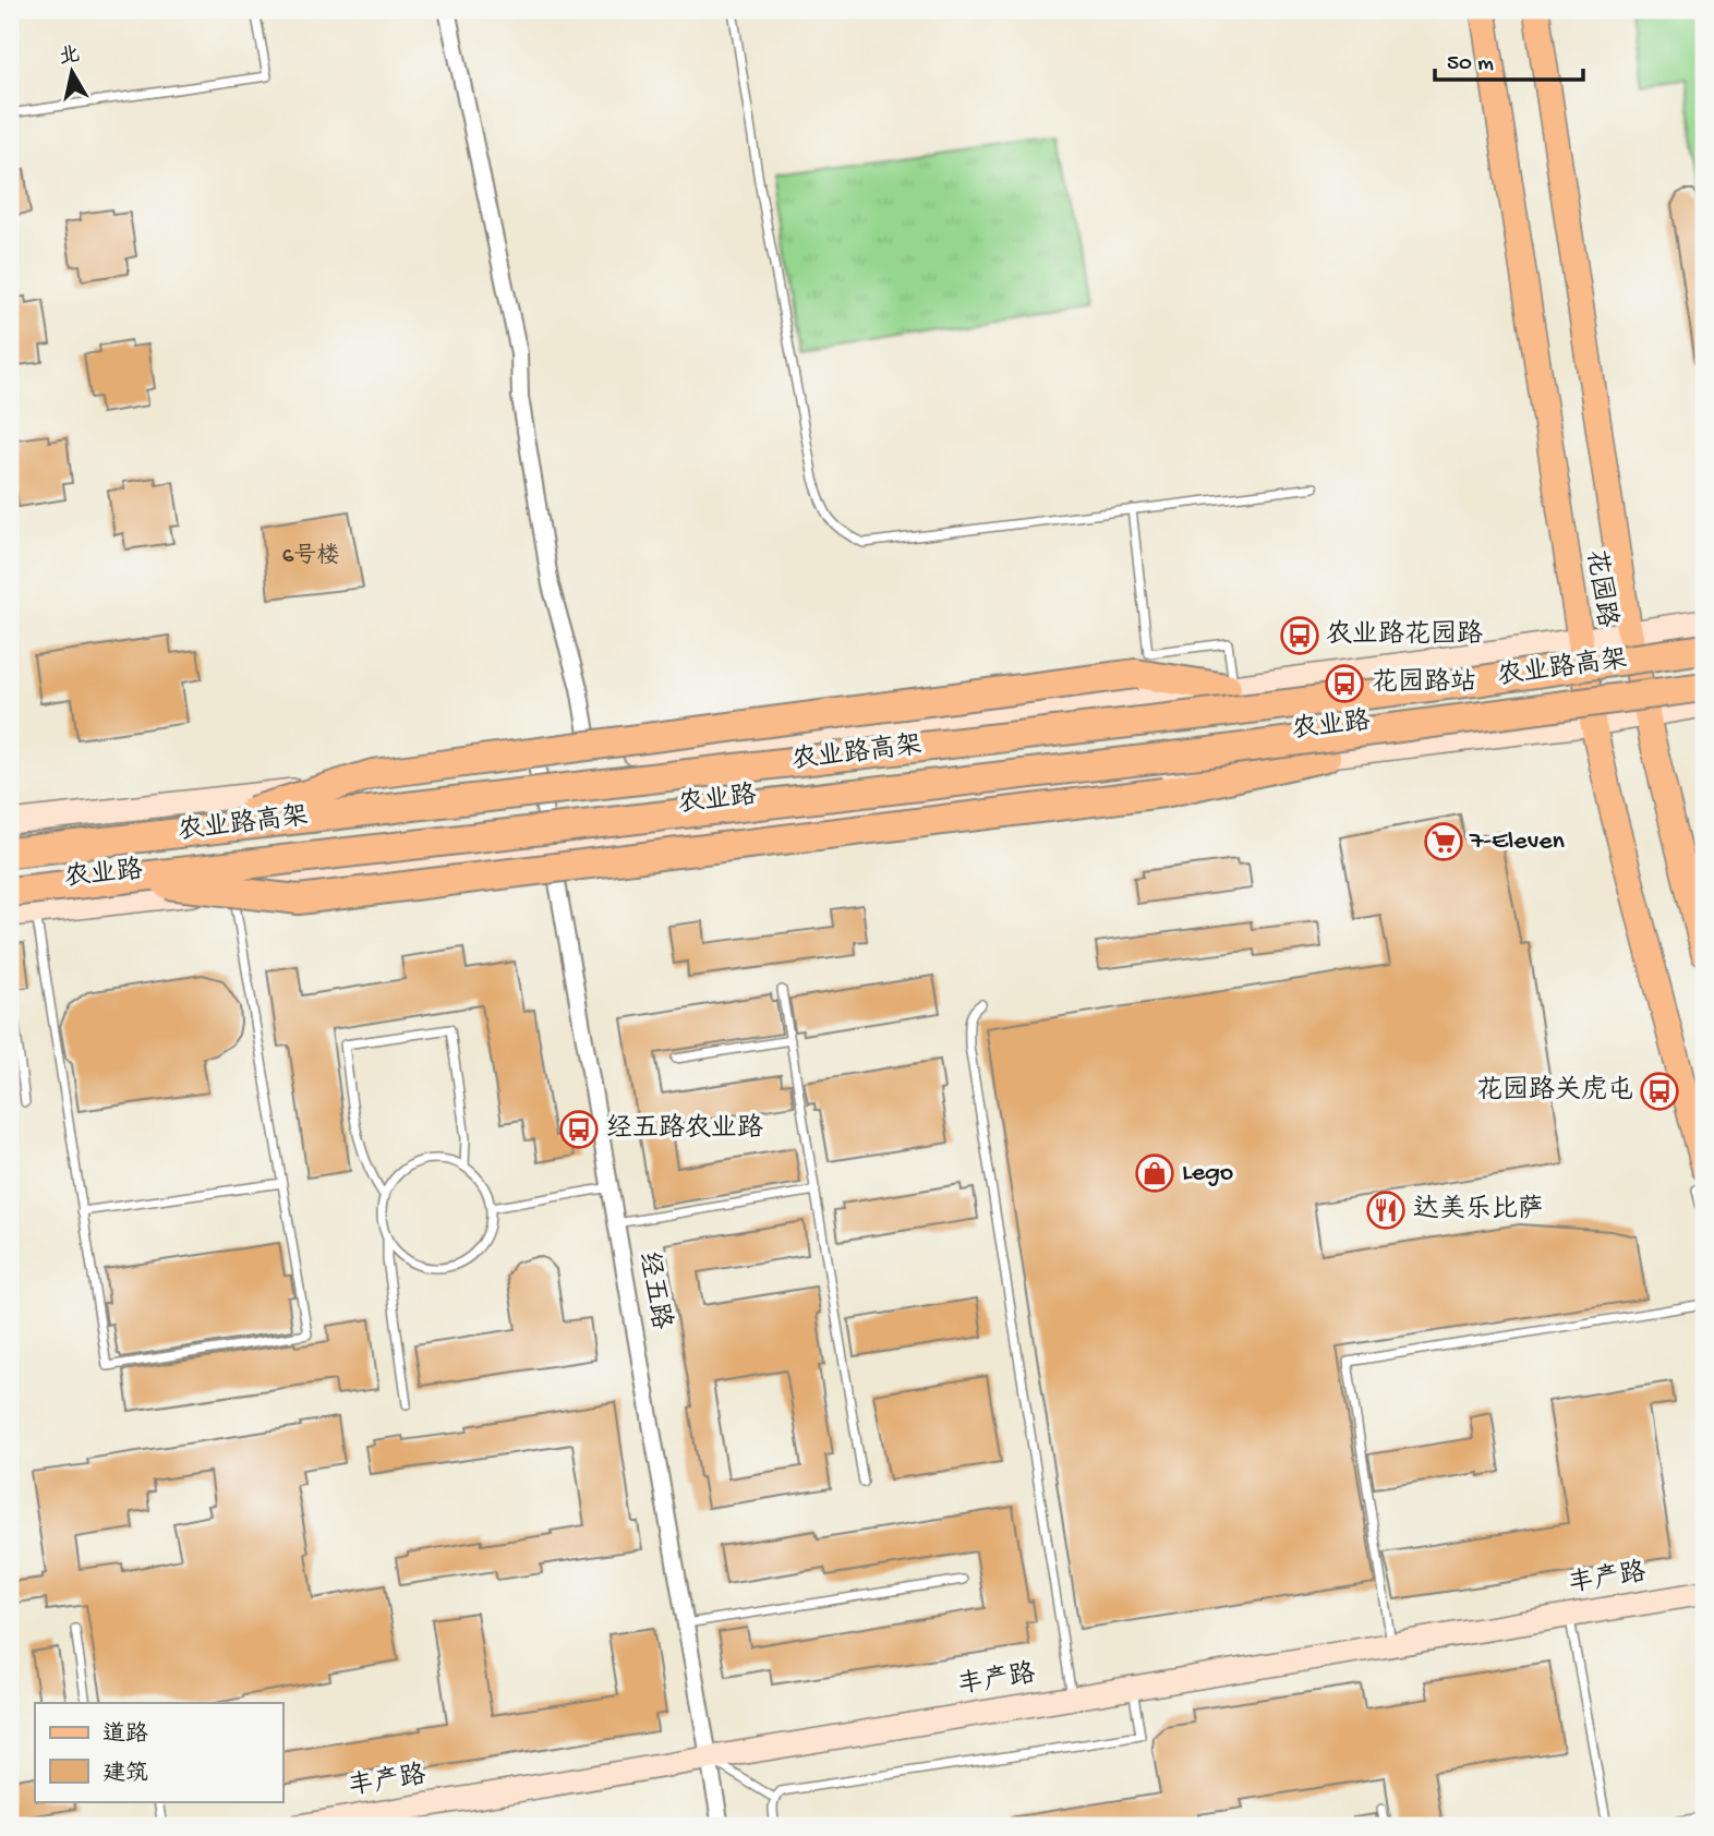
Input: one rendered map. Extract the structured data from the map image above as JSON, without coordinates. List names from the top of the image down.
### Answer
{
  "streets": {
    "highway": ["农业路高架"],
    "main road": ["花园路"],
    "street": ["农业路", "经五路", "丰产路"]
  },
  "crossings": [
    ["花园路", "农业路"],
    ["农业路", "经五路"],
    ["经五路", "丰产路"]
  ],
  "places": {
    "bus stop": [
      "农业路花园路",
      "花园路站",
      "花园路关虎屯",
      "经五路农业路"
    ],
    "supermarket": ["7-Eleven"],
    "shop": ["Lego"],
    "restaurant": ["达美乐比萨"]
  },
  "house_numbers": ["6号楼"],
  "legend": ["道路", "建筑"],
  "scale_bar": "50 m",
  "north": "top"
}
